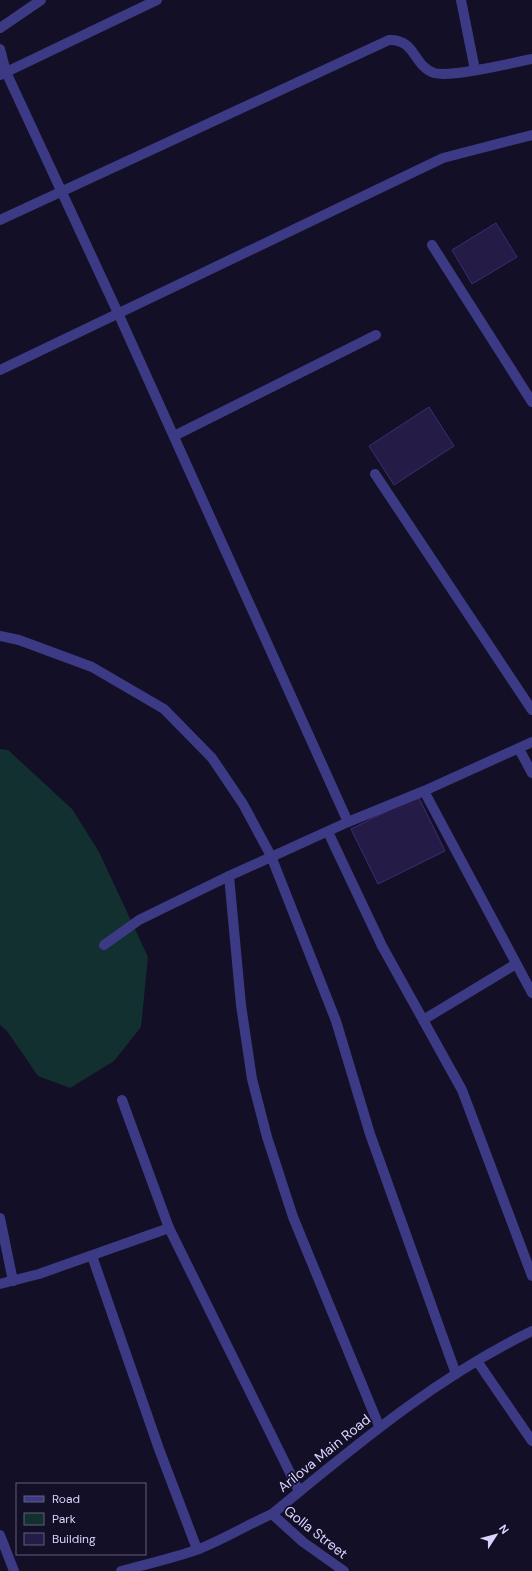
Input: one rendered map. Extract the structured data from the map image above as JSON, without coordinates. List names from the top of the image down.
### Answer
{
  "streets": {
    "street": ["Arilova Main Road", "Golla Street"]
  },
  "crossings": [
    ["Arilova Main Road", "Golla Street"]
  ],
  "legend": ["Road", "Park", "Building"],
  "north": "top right"
}
